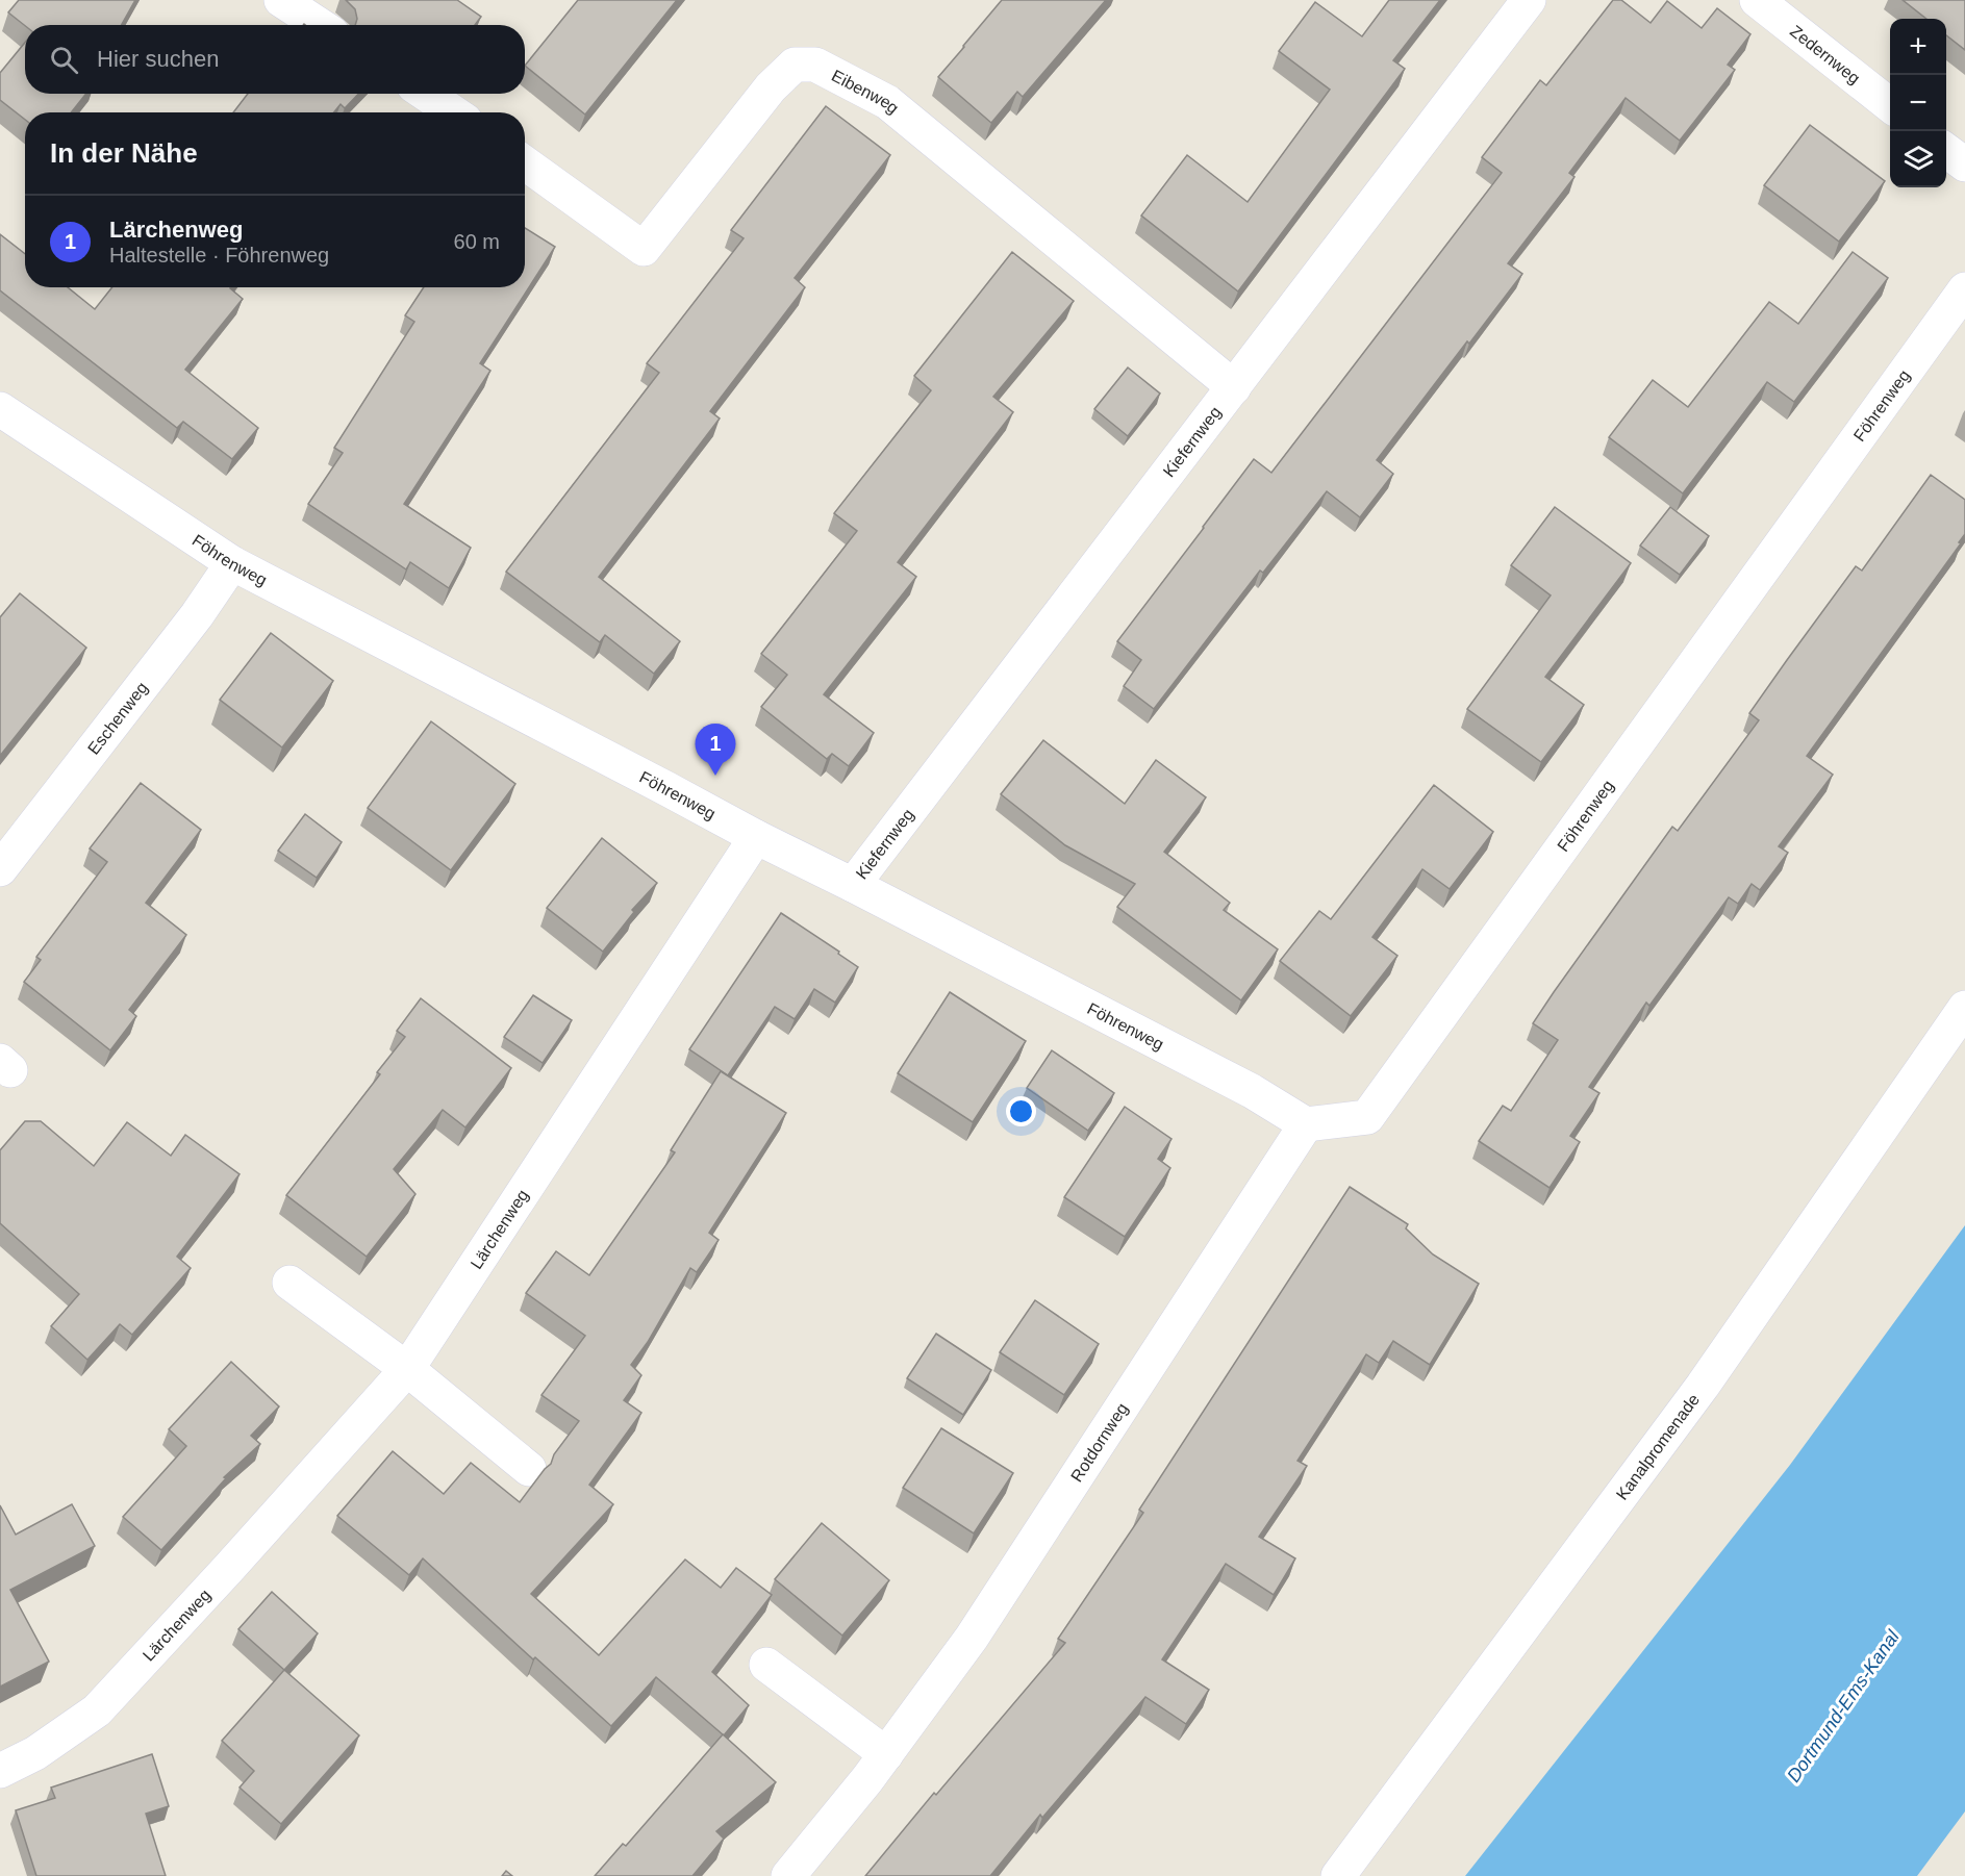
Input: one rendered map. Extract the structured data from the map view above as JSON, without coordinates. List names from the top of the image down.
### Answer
{
  "streets": {
    "street": [
      "Zedernweg",
      "Eibenweg",
      "Föhrenweg",
      "Kiefernweg",
      "Eschenweg",
      "Lärchenweg",
      "Rotdornweg",
      "Kanalpromenade"
    ]
  },
  "crossings": [
    ["Eibenweg", "Kiefernweg"],
    ["Föhrenweg", "Kiefernweg"],
    ["Föhrenweg", "Eschenweg"],
    ["Föhrenweg", "Lärchenweg"],
    ["Föhrenweg", "Rotdornweg"]
  ],
  "water": ["Dortmund-Ems-Kanal"],
  "page": {
    "map_buttons": ["+", "−"],
    "search": "Hier suchen",
    "heading": "In der Nähe",
    "list": [
      {
        "mark": "1",
        "name": "Lärchenweg",
        "note": "Haltestelle · Föhrenweg",
        "value": "60 m"
      }
    ],
    "pins": "1"
  }
}
